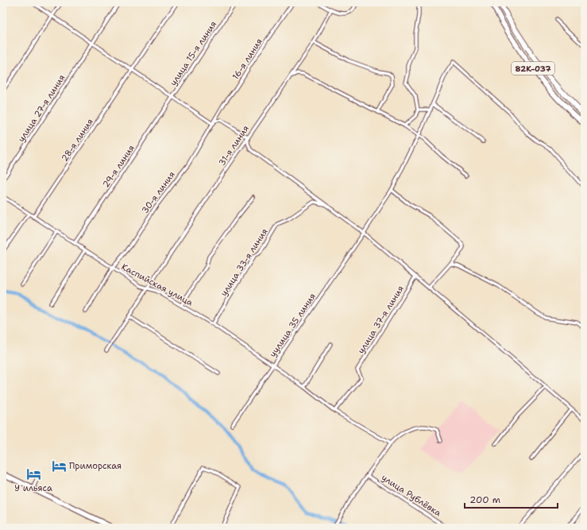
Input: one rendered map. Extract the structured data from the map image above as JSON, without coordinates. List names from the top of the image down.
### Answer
{
  "streets": {
    "main road": ["82К-037"],
    "street": [
      "улица 15-я линия",
      "16-я линия",
      "улица 27-я линия",
      "28-я линия",
      "31-я линия",
      "29-я линия",
      "30-я линия",
      "улица 33-я линия",
      "Каспийская улица",
      "улица 37-я линия",
      "уулица 35 линия",
      "улица Рублёвка"
    ]
  },
  "crossings": [
    ["улица 15-я линия", "29-я линия"],
    ["16-я линия", "30-я линия"],
    ["28-я линия", "Каспийская улица"],
    ["31-я линия", "Каспийская улица"],
    ["29-я линия", "Каспийская улица"],
    ["30-я линия", "Каспийская улица"],
    ["улица 33-я линия", "Каспийская улица"],
    ["Каспийская улица", "улица 37-я линия"],
    ["Каспийская улица", "уулица 35 линия"]
  ],
  "places": {
    "hotel": ["Приморская", "У ильяса"]
  },
  "scale_bar": "200 m"
}
